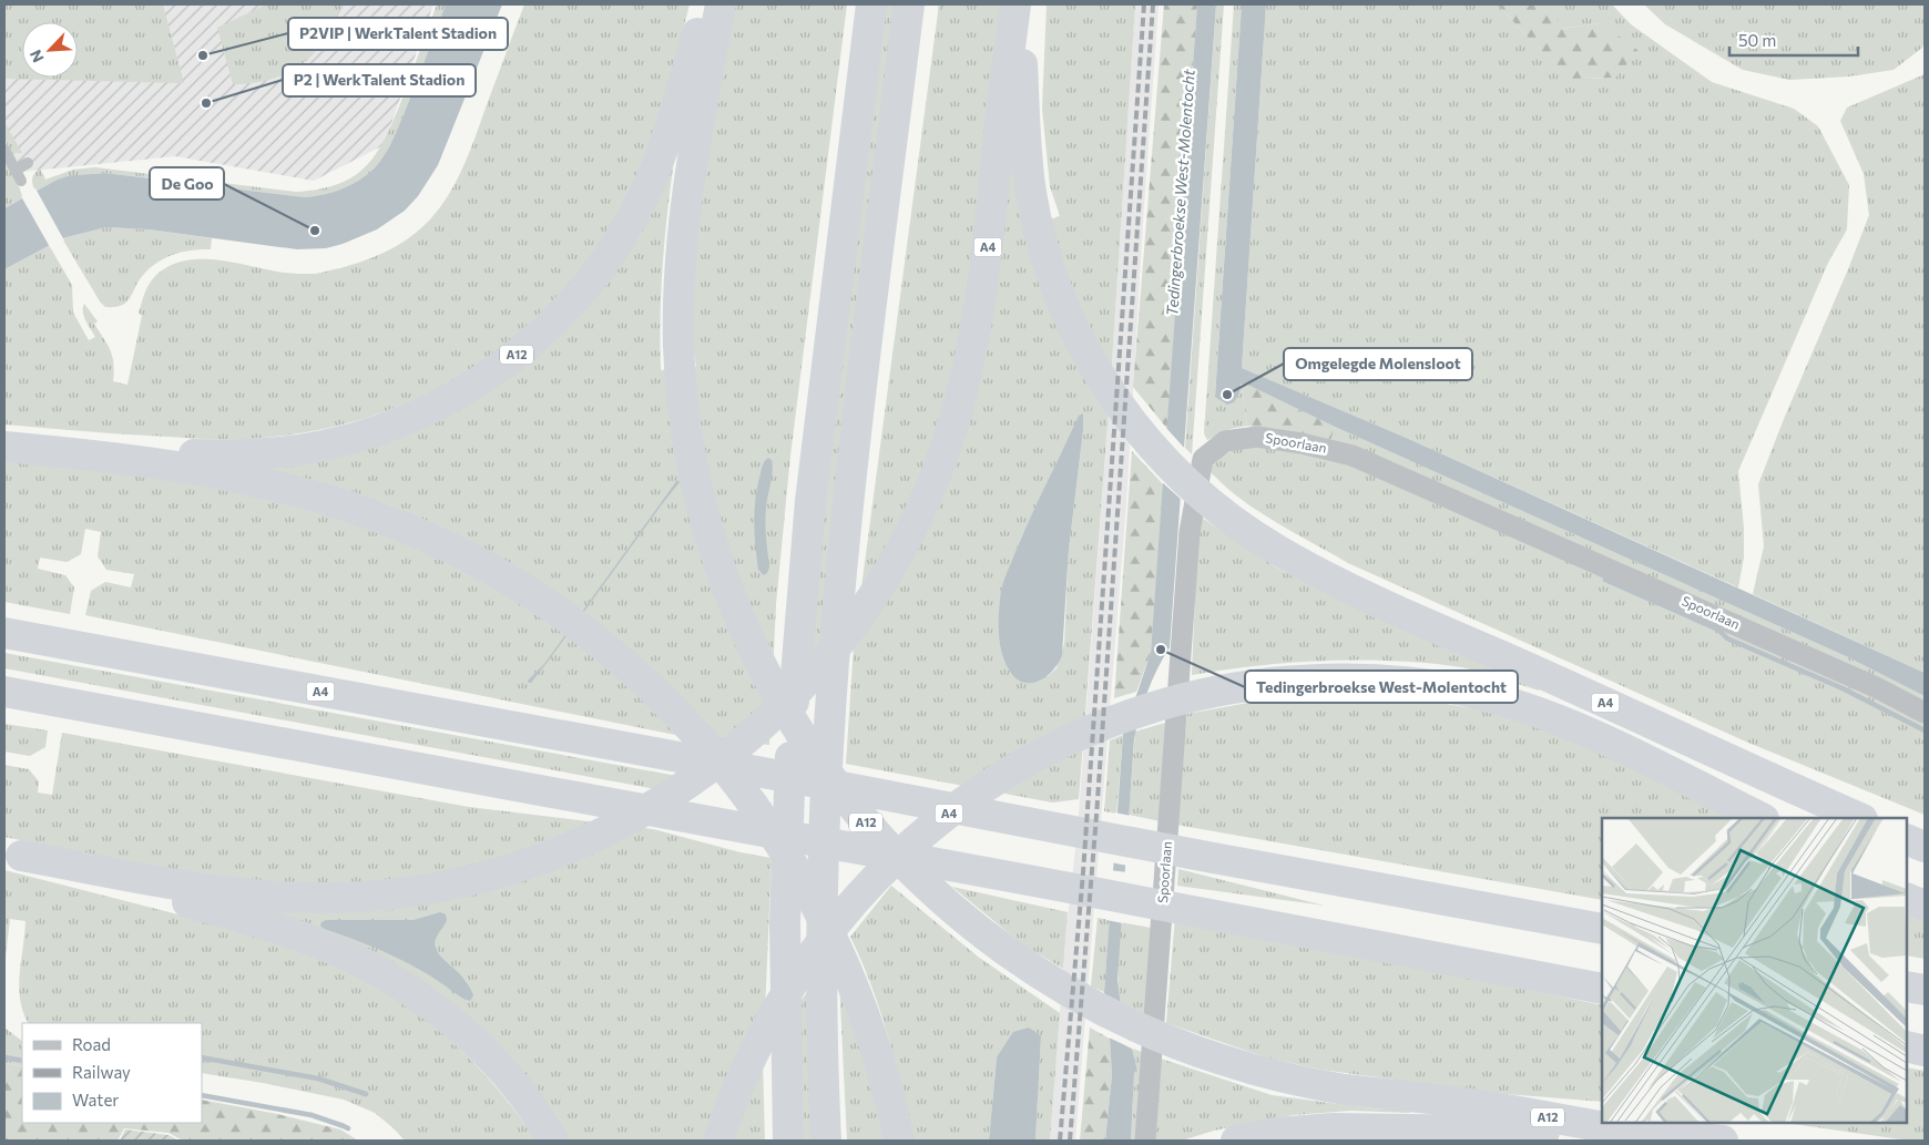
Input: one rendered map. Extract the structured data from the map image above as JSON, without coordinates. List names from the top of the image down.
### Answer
{
  "streets": {
    "highway": ["A4", "A12"],
    "street": ["Spoorlaan"]
  },
  "water": ["Tedingerbroekse West-Molentocht"],
  "places": [
    "P2VIP | WerkTalent Stadion",
    "P2 | WerkTalent Stadion",
    "De Goo",
    "Omgelegde Molensloot",
    "Tedingerbroekse West-Molentocht"
  ],
  "legend": ["Road", "Railway", "Water"],
  "scale_bar": "50 m",
  "north": "bottom left"
}
